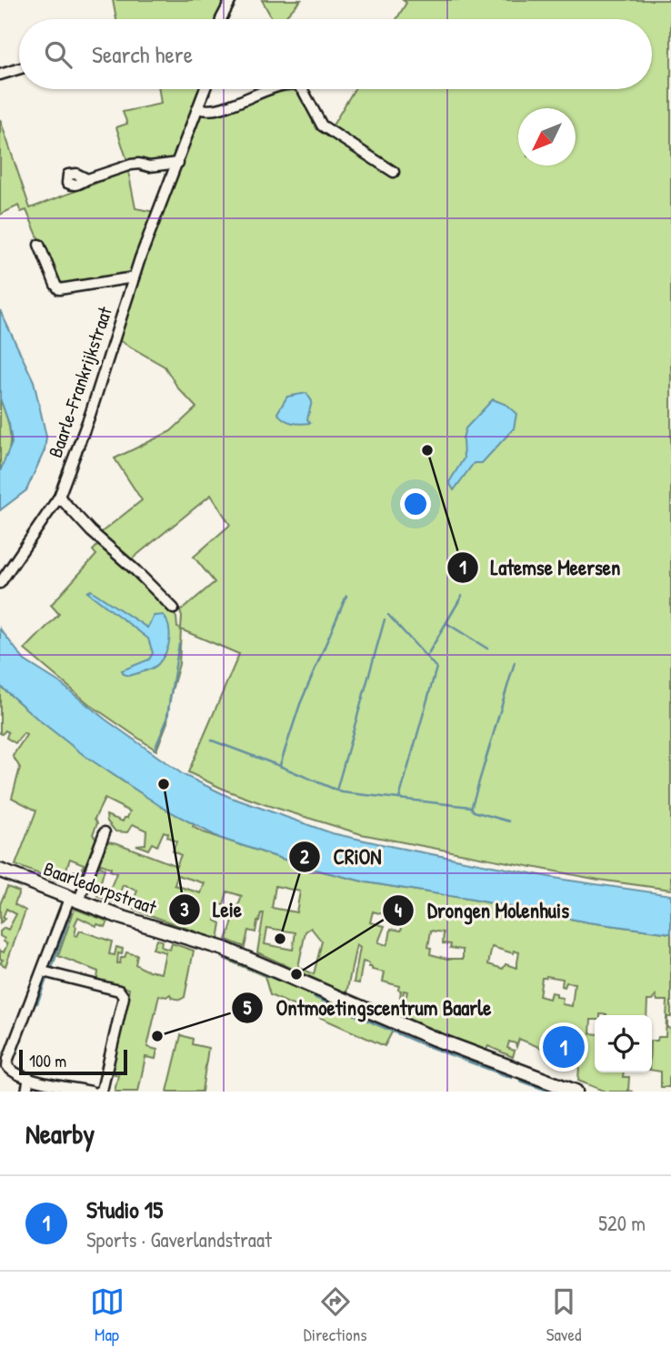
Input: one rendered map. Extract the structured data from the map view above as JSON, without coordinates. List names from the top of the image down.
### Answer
{
  "streets": {
    "main road": ["Baarledorpstraat"],
    "street": ["Baarle-Frankrijkstraat"]
  },
  "places": [
    "Latemse Meersen",
    "Leie",
    "CRiON",
    "Drongen Molenhuis",
    "Ontmoetingscentrum Baarle"
  ],
  "scale_bar": "100 m",
  "north": "bottom left",
  "page": {
    "search": "Search here",
    "pins": "1",
    "scale": "100 m",
    "heading": "Nearby",
    "list": [
      {
        "mark": "1",
        "name": "Studio 15",
        "note": "Sports · Gaverlandstraat",
        "value": "520 m"
      }
    ],
    "nav": ["Map", "Directions", "Saved"]
  }
}
